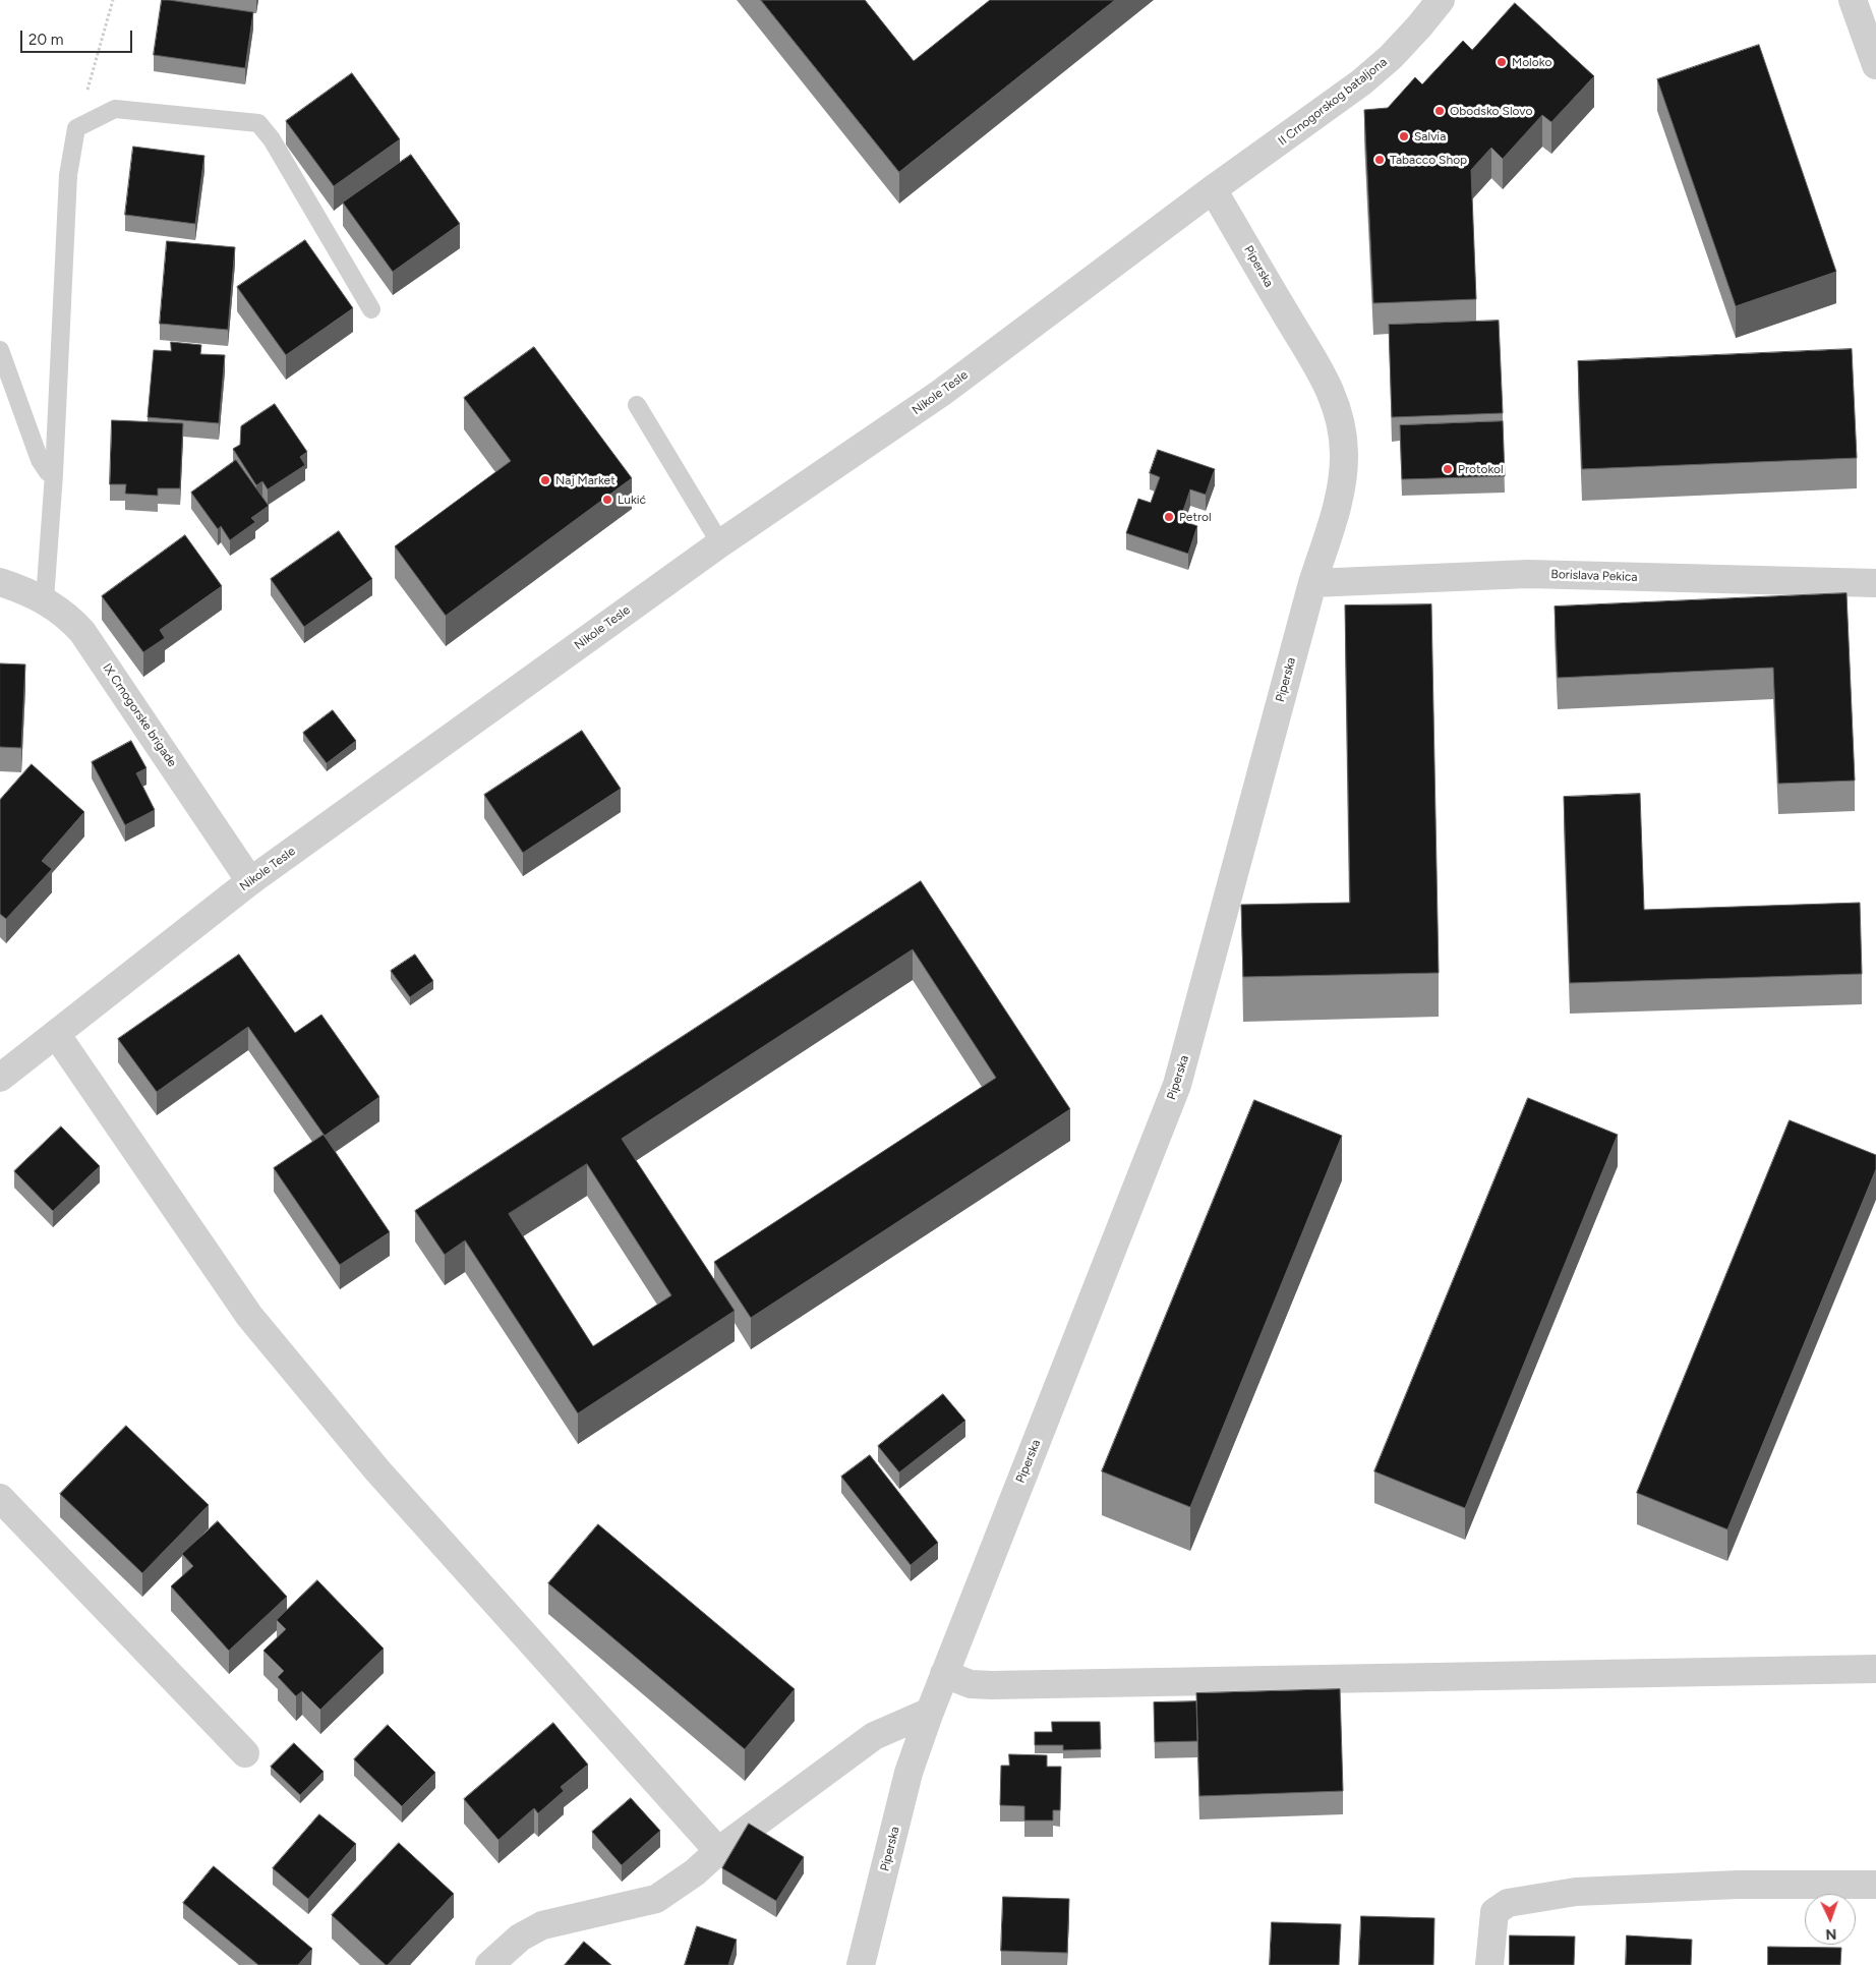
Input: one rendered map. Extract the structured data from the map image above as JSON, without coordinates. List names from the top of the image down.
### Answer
{
  "streets": {
    "street": [
      "II Crnogorskog bataljona",
      "Piperska",
      "Nikole Tesle",
      "Borislava Pekica",
      "IX Crnogorske brigade"
    ]
  },
  "crossings": [
    ["II Crnogorskog bataljona", "Piperska"],
    ["II Crnogorskog bataljona", "Nikole Tesle"],
    ["Piperska", "Nikole Tesle"],
    ["Piperska", "Borislava Pekica"],
    ["Nikole Tesle", "IX Crnogorske brigade"]
  ],
  "places": [
    "Moloko",
    "Obodsko Slovo",
    "Salvia",
    "Tabacco Shop",
    "Protokol",
    "Naj Market",
    "Lukić",
    "Petrol"
  ],
  "scale_bar": "20 m",
  "north": "bottom"
}
